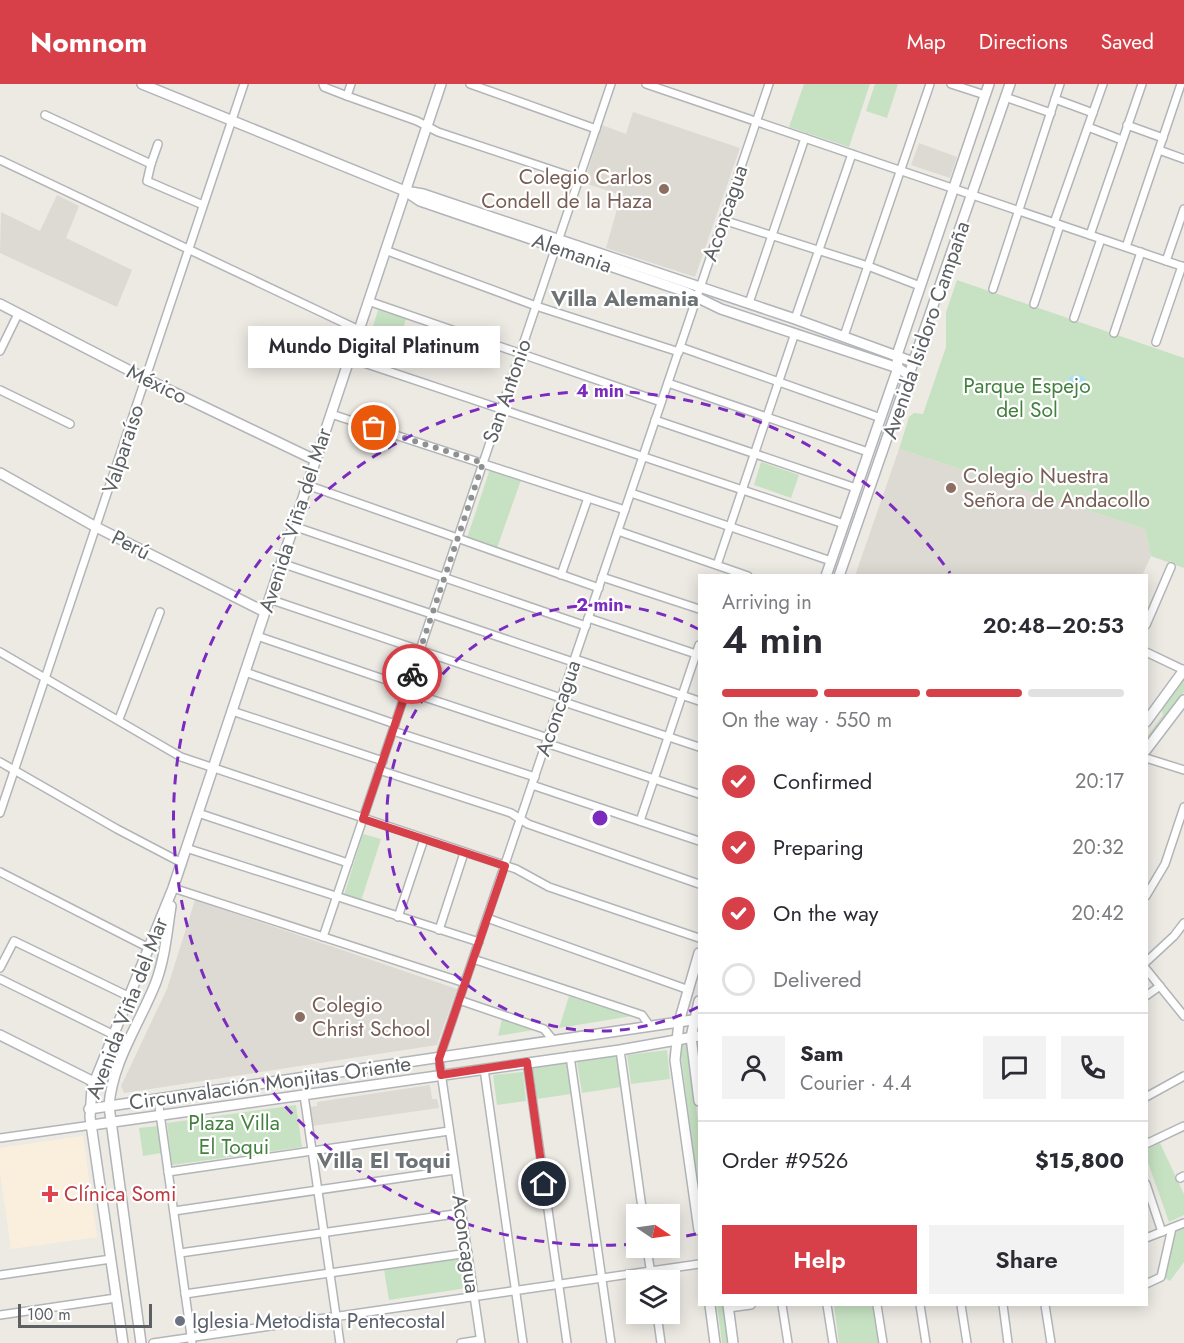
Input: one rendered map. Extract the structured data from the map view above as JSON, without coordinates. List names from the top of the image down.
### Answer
{
  "streets": {
    "street": [
      "Aconcagua",
      "Alemania",
      "Avenida Isidoro Campaña",
      "México",
      "San Antonio",
      "Valparaíso",
      "Avenida Viña del Mar",
      "Perú",
      "Circunvalación Monjitas Oriente"
    ]
  },
  "crossings": [
    ["Aconcagua", "Alemania"],
    ["Aconcagua", "Circunvalación Monjitas Oriente"],
    ["Alemania", "Avenida Isidoro Campaña"],
    ["Alemania", "San Antonio"],
    ["Alemania", "Valparaíso"],
    ["Alemania", "Avenida Viña del Mar"],
    ["México", "Valparaíso"],
    ["México", "Avenida Viña del Mar"],
    ["Valparaíso", "Perú"],
    ["Avenida Viña del Mar", "Perú"],
    ["Avenida Viña del Mar", "Circunvalación Monjitas Oriente"]
  ],
  "districts": ["Villa Alemania", "Villa El Toqui"],
  "parks": ["Parque Espejo del Sol", "Plaza Villa El Toqui"],
  "places": {
    "other": [
      "Colegio Carlos Condell de la Haza",
      "Mundo Digital Platinum",
      "Colegio Nuestra Señora de Andacollo",
      "Colegio Christ School",
      "Iglesia Metodista Pentecostal"
    ],
    "health": ["Clínica Somi"]
  },
  "scale_bar": "100 m",
  "north": "right",
  "page": {
    "header": "Nomnom",
    "nav": ["Map", "Directions", "Saved"],
    "bubble": "Mundo Digital Platinum",
    "heading": ["4 min", "Arriving in", "20:48–20:53"],
    "panel": [
      "Sam",
      "Courier · 4.4",
      "Order #9526",
      "$15,800"
    ],
    "bar": "On the way · 550 m",
    "list": [
      ["Confirmed", "20:17"],
      ["Preparing", "20:32"],
      ["On the way", "20:42"],
      "Delivered"
    ],
    "buttons": ["Help", "Share"],
    "scale": "100 m"
  },
  "rings": ["4 min", "2 min"]
}
